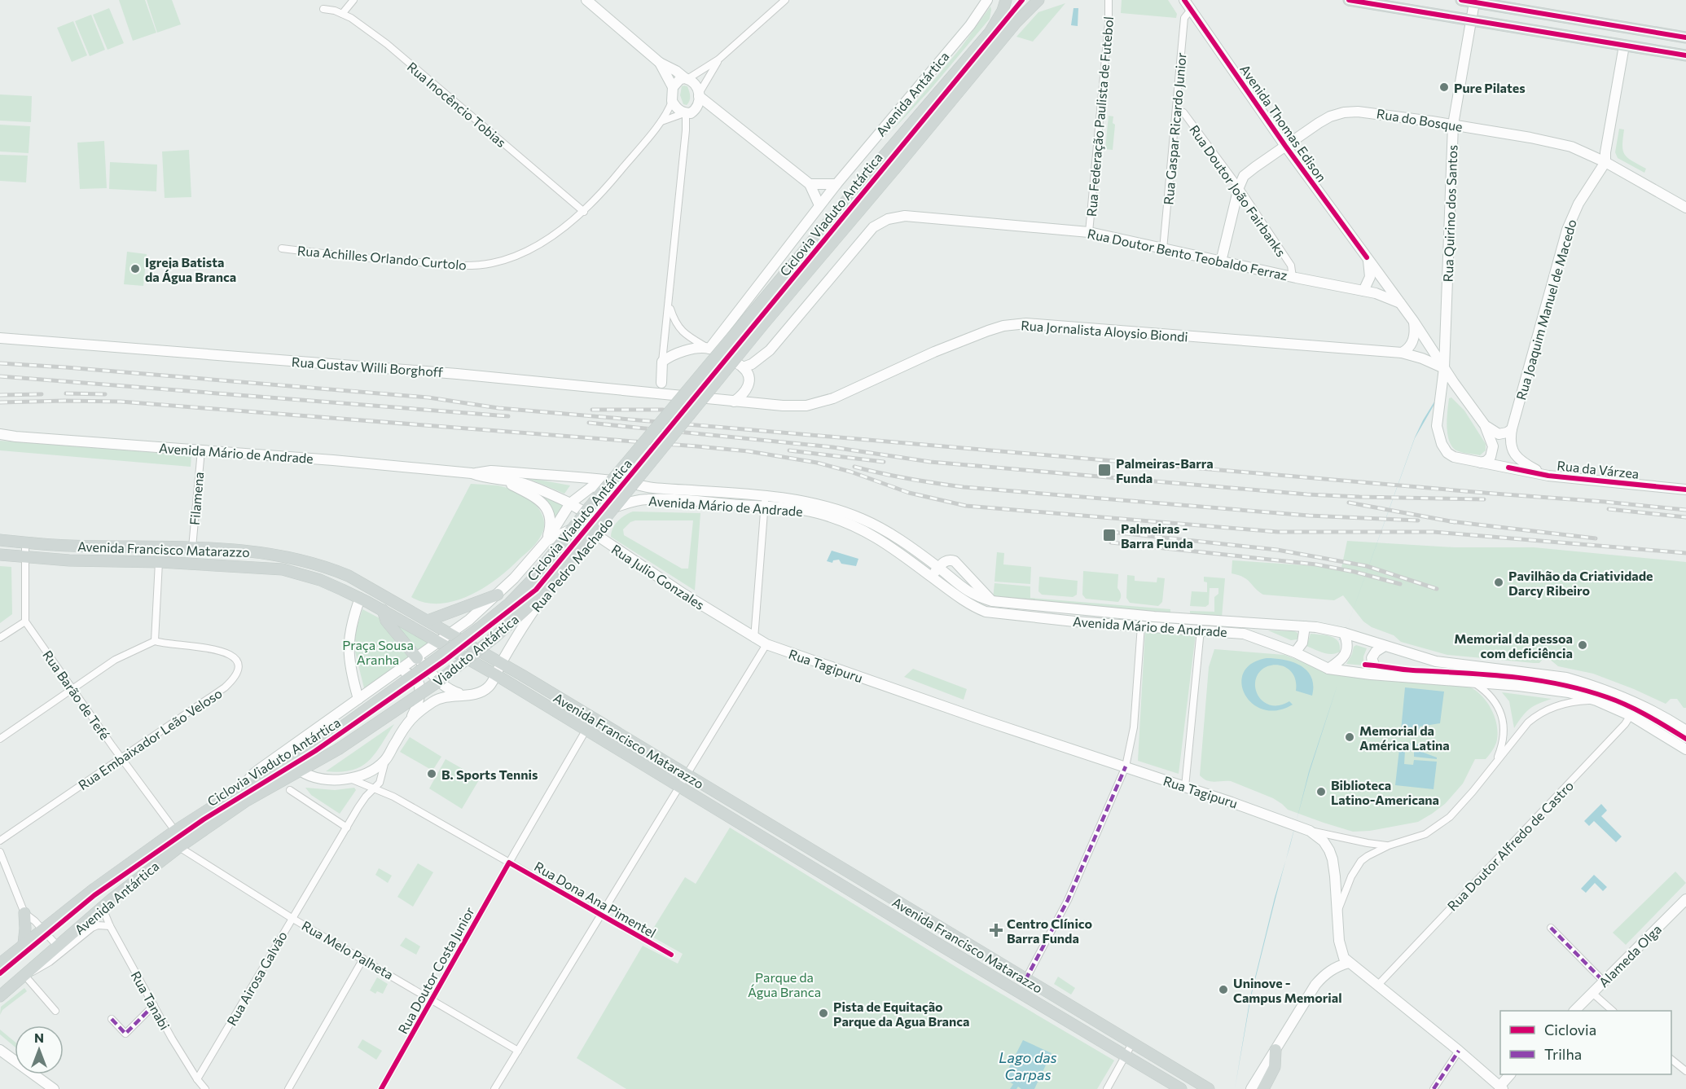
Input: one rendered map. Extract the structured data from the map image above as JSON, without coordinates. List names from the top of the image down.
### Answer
{
  "streets": {
    "main road": ["Avenida Antártica", "Avenida Francisco Matarazzo", "Viaduto Antártica"],
    "street": [
      "Rua Inocêncio Tobias",
      "Rua Federação Paulista de Futebol",
      "Rua do Bosque",
      "Avenida Thomas Edison",
      "Rua Gaspar Ricardo Junior",
      "Rua Doutor João Fairbanks",
      "Rua Quirino dos Santos",
      "Rua Doutor Bento Teobaldo Ferraz",
      "Rua Achilles Orlando Curtolo",
      "Rua Joaquim Manuel de Macedo",
      "Rua Jornalista Aloysio Biondi",
      "Rua Gustav Willi Borghoff",
      "Avenida Mário de Andrade",
      "Rua da Várzea",
      "Filamena",
      "Rua Pedro Machado",
      "Rua Julio Gonzales",
      "Rua Tagipuru",
      "Rua Barão de Tefé",
      "Rua Embaixador Leão Veloso",
      "Rua Doutor Alfredo de Castro",
      "Rua Dona Ana Pimentel",
      "Rua Melo Palheta",
      "Alameda Olga",
      "Rua Doutor Costa Junior",
      "Rua Airosa Galvão",
      "Rua Tanabi"
    ],
    "cycle path": ["Ciclovia Viaduto Antártica"]
  },
  "crossings": [
    ["Avenida Antártica", "Viaduto Antártica"],
    ["Avenida Antártica", "Rua Barão de Tefé"],
    ["Avenida Antártica", "Rua Melo Palheta"],
    ["Avenida Antártica", "Rua Tanabi"],
    ["Rua Inocêncio Tobias", "Rua Achilles Orlando Curtolo"],
    ["Rua Federação Paulista de Futebol", "Rua Doutor Bento Teobaldo Ferraz"],
    ["Rua do Bosque", "Avenida Thomas Edison"],
    ["Rua do Bosque", "Rua Doutor João Fairbanks"],
    ["Rua do Bosque", "Rua Quirino dos Santos"],
    ["Rua do Bosque", "Rua Doutor Bento Teobaldo Ferraz"],
    ["Rua do Bosque", "Rua Joaquim Manuel de Macedo"],
    ["Avenida Thomas Edison", "Rua Gaspar Ricardo Junior"],
    ["Avenida Thomas Edison", "Rua Quirino dos Santos"],
    ["Avenida Thomas Edison", "Rua Doutor Bento Teobaldo Ferraz"],
    ["Avenida Thomas Edison", "Rua Jornalista Aloysio Biondi"],
    ["Avenida Thomas Edison", "Rua da Várzea"],
    ["Rua Gaspar Ricardo Junior", "Rua Doutor João Fairbanks"],
    ["Rua Gaspar Ricardo Junior", "Rua Doutor Bento Teobaldo Ferraz"],
    ["Rua Doutor João Fairbanks", "Rua Doutor Bento Teobaldo Ferraz"],
    ["Rua Quirino dos Santos", "Rua Jornalista Aloysio Biondi"],
    ["Rua Quirino dos Santos", "Rua da Várzea"],
    ["Rua Joaquim Manuel de Macedo", "Rua da Várzea"],
    ["Rua Jornalista Aloysio Biondi", "Rua Gustav Willi Borghoff"],
    ["Avenida Mário de Andrade", "Filamena"],
    ["Avenida Mário de Andrade", "Rua Pedro Machado"],
    ["Avenida Mário de Andrade", "Rua Doutor Alfredo de Castro"],
    ["Filamena", "Avenida Francisco Matarazzo"],
    ["Avenida Francisco Matarazzo", "Rua Pedro Machado"],
    ["Avenida Francisco Matarazzo", "Rua Doutor Costa Junior"],
    ["Rua Pedro Machado", "Rua Julio Gonzales"],
    ["Rua Pedro Machado", "Rua Dona Ana Pimentel"],
    ["Rua Pedro Machado", "Rua Airosa Galvão"],
    ["Rua Julio Gonzales", "Rua Tagipuru"],
    ["Rua Barão de Tefé", "Rua Embaixador Leão Veloso"],
    ["Rua Dona Ana Pimentel", "Rua Doutor Costa Junior"],
    ["Rua Dona Ana Pimentel", "Rua Airosa Galvão"],
    ["Rua Melo Palheta", "Rua Doutor Costa Junior"],
    ["Rua Melo Palheta", "Rua Airosa Galvão"],
    ["Rua Airosa Galvão", "Rua Tanabi"]
  ],
  "water": ["Lago das Carpas"],
  "parks": ["Praça Sousa Aranha", "Parque da Água Branca"],
  "places": {
    "other": [
      "Pure Pilates",
      "Igreja Batista da Água Branca",
      "Pavilhão da Criatividade Darcy Ribeiro",
      "Memorial da pessoa com deficiência",
      "Memorial da América Latina",
      "B. Sports Tennis",
      "Biblioteca Latino-Americana",
      "Uninove - Campus Memorial",
      "Pista de Equitação Parque da Agua Branca"
    ],
    "transit": ["Palmeiras-Barra Funda", "Palmeiras - Barra Funda"],
    "health": ["Centro Clínico Barra Funda"]
  },
  "legend": ["Ciclovia", "Trilha"],
  "north": "top"
}
